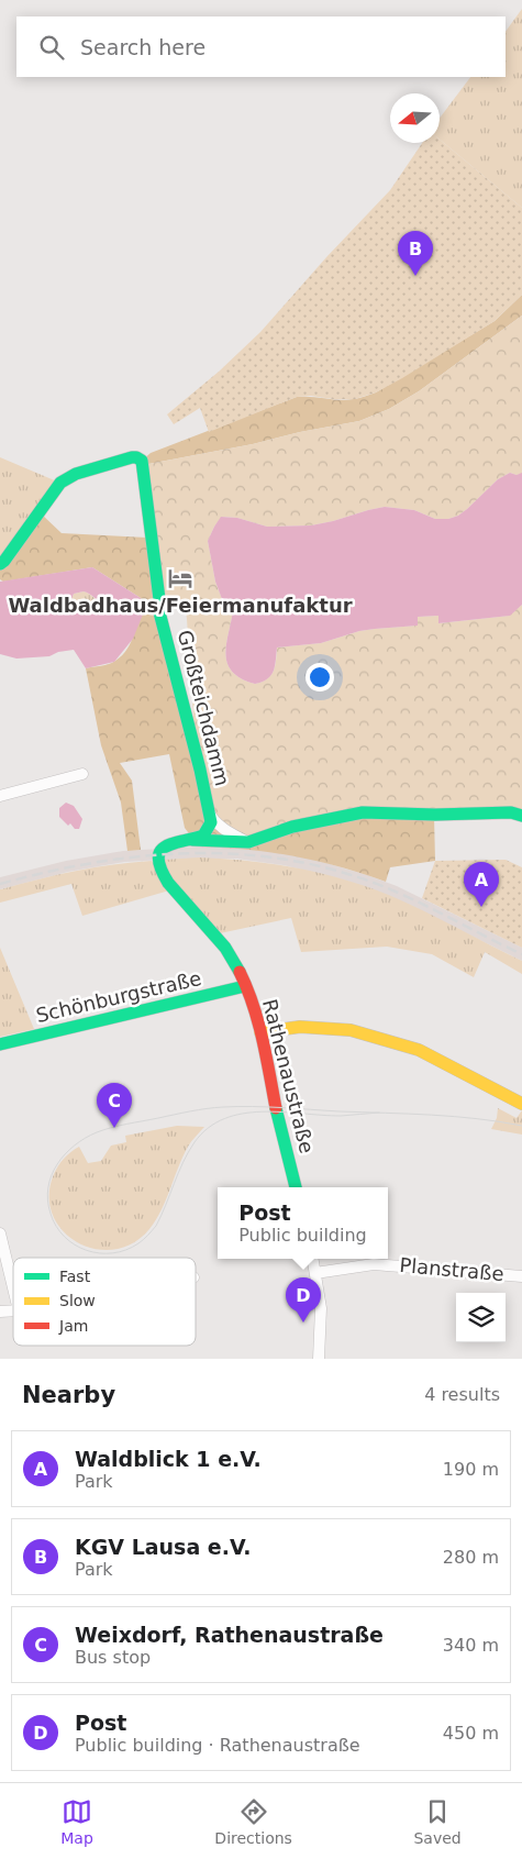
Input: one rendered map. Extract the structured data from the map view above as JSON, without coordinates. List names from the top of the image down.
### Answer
{
  "streets": {
    "street": [
      "Großteichdamm",
      "Schönburgstraße",
      "Rathenaustraße",
      "Planstraße"
    ]
  },
  "crossings": [
    ["Großteichdamm", "Rathenaustraße"],
    ["Schönburgstraße", "Rathenaustraße"]
  ],
  "places": {
    "hotel": ["Waldbadhaus/Feiermanufaktur"]
  },
  "legend": ["Fast", "Slow", "Jam"],
  "north": "left",
  "page": {
    "search": "Search here",
    "pins": [
      "B",
      "A",
      "C",
      "D"
    ],
    "popup": ["Post", "Public building"],
    "heading": ["Nearby", "4 results"],
    "list": [
      {
        "mark": "A",
        "name": "Waldblick 1 e.V.",
        "note": "Park",
        "value": "190 m"
      },
      {
        "mark": "B",
        "name": "KGV Lausa e.V.",
        "note": "Park",
        "value": "280 m"
      },
      {
        "mark": "C",
        "name": "Weixdorf, Rathenaustraße",
        "note": "Bus stop",
        "value": "340 m"
      },
      {
        "mark": "D",
        "name": "Post",
        "note": "Public building · Rathenaustraße",
        "value": "450 m"
      }
    ],
    "nav": ["Map", "Directions", "Saved"]
  }
}
